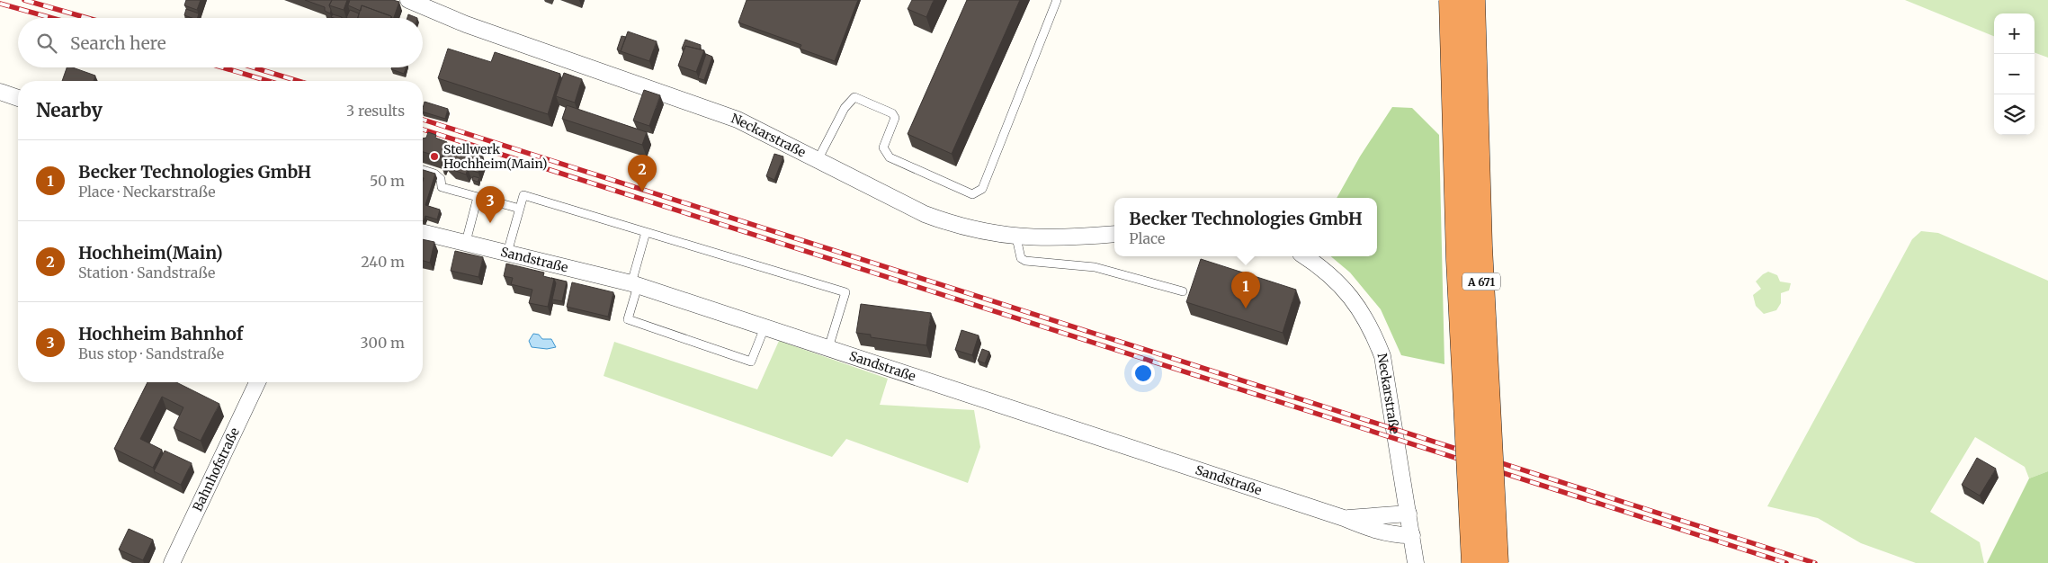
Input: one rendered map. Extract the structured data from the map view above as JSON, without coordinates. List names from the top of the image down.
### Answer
{
  "streets": {
    "highway": ["A 671"],
    "street": ["Neckarstraße", "Sandstraße", "Bahnhofstraße"]
  },
  "crossings": [
    ["Neckarstraße", "Sandstraße"]
  ],
  "places": ["Stellwerk Hochheim(Main)"],
  "page": {
    "map_buttons": ["+", "−"],
    "search": "Search here",
    "heading": ["Nearby", "3 results"],
    "list": [
      {
        "mark": "1",
        "name": "Becker Technologies GmbH",
        "note": "Place · Neckarstraße",
        "value": "50 m"
      },
      {
        "mark": "2",
        "name": "Hochheim(Main)",
        "note": "Station · Sandstraße",
        "value": "240 m"
      },
      {
        "mark": "3",
        "name": "Hochheim Bahnhof",
        "note": "Bus stop · Sandstraße",
        "value": "300 m"
      }
    ],
    "pins": ["2", "3", "1"],
    "popup": ["Becker Technologies GmbH", "Place"]
  }
}
